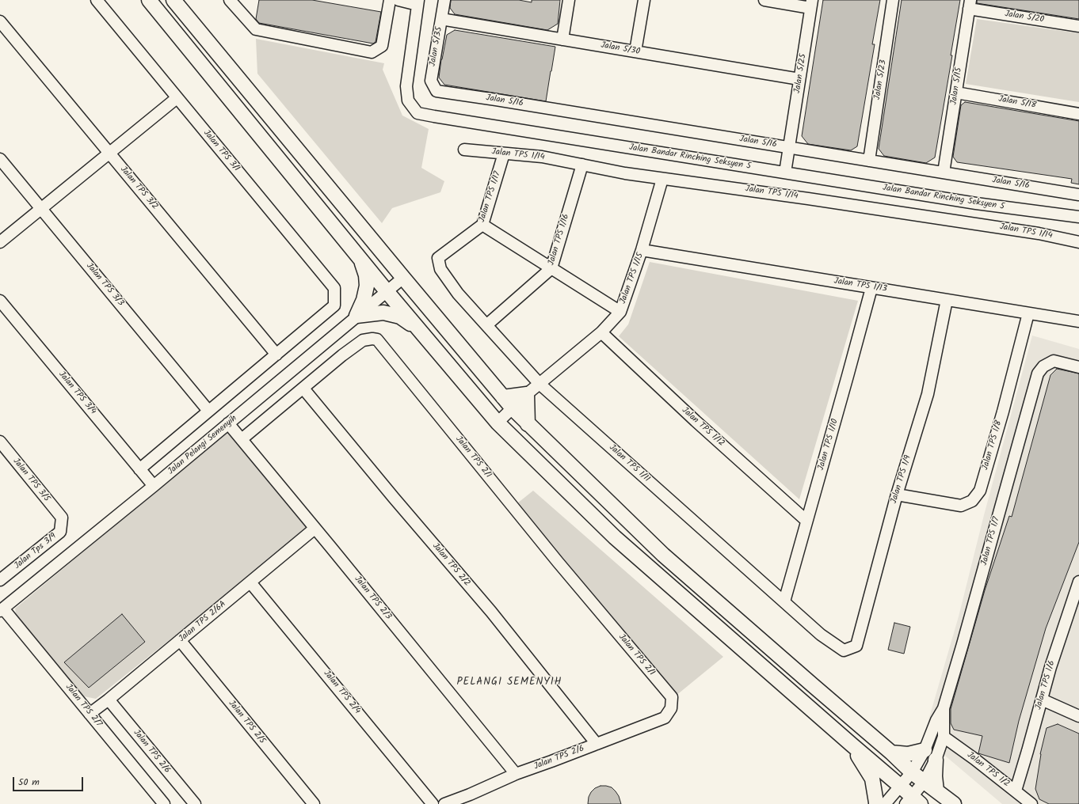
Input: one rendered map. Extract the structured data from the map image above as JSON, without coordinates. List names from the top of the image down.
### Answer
{
  "streets": {
    "street": [
      "Jalan 5/20",
      "Jalan 5/35",
      "Jalan 5/30",
      "Jalan 5/25",
      "Jalan 5/23",
      "Jalan 5/15",
      "Jalan 5/16",
      "Jalan 5/18",
      "Jalan TPS 3/1",
      "Jalan TPS 1/14",
      "Jalan Bandar Rinching Seksyen 5",
      "Jalan TPS 3/2",
      "Jalan TPS 1/17",
      "Jalan TPS 1/16",
      "Jalan TPS 1/15",
      "Jalan TPS 3/3",
      "Jalan TPS 1/13",
      "Jalan TPS 3/4",
      "Jalan TPS 1/12",
      "Jalan TPS 1/10",
      "Jalan Pelangi Semenyih",
      "Jalan TPS 1/8",
      "Jalan TPS 2/1",
      "Jalan TPS 1/11",
      "Jalan TPS 1/9",
      "Jalan TPS 3/5",
      "Jalan TPS 1/7",
      "Jalan Tps 3/9",
      "Jalan TPS 2/2",
      "Jalan TPS 2/3",
      "Jalan TPS 2/6A",
      "Jalan TPS 1/6",
      "Jalan TPS 2/4",
      "Jalan TPS 2/7",
      "Jalan TPS 2/5",
      "Jalan TPS 2/6",
      "Jalan TPS 1/2"
    ]
  },
  "crossings": [
    ["Jalan 5/20", "Jalan 5/15"],
    ["Jalan 5/35", "Jalan 5/30"],
    ["Jalan 5/35", "Jalan 5/16"],
    ["Jalan 5/30", "Jalan 5/25"],
    ["Jalan 5/25", "Jalan 5/16"],
    ["Jalan 5/25", "Jalan Bandar Rinching Seksyen 5"],
    ["Jalan 5/23", "Jalan 5/16"],
    ["Jalan 5/15", "Jalan 5/16"],
    ["Jalan 5/15", "Jalan 5/18"],
    ["Jalan TPS 3/1", "Jalan TPS 3/2"],
    ["Jalan TPS 1/14", "Jalan TPS 1/17"],
    ["Jalan TPS 1/14", "Jalan TPS 1/16"],
    ["Jalan TPS 1/14", "Jalan TPS 1/15"],
    ["Jalan TPS 1/17", "Jalan TPS 1/11"],
    ["Jalan TPS 1/16", "Jalan TPS 1/11"],
    ["Jalan TPS 1/15", "Jalan TPS 1/13"],
    ["Jalan TPS 1/15", "Jalan TPS 1/12"],
    ["Jalan TPS 1/15", "Jalan TPS 1/11"],
    ["Jalan TPS 1/13", "Jalan TPS 1/10"],
    ["Jalan TPS 1/13", "Jalan TPS 1/8"],
    ["Jalan TPS 1/13", "Jalan TPS 1/9"],
    ["Jalan TPS 3/4", "Jalan Pelangi Semenyih"],
    ["Jalan TPS 1/12", "Jalan TPS 1/10"],
    ["Jalan TPS 1/10", "Jalan TPS 1/11"],
    ["Jalan Pelangi Semenyih", "Jalan TPS 2/3"],
    ["Jalan Pelangi Semenyih", "Jalan TPS 2/7"],
    ["Jalan TPS 1/8", "Jalan TPS 1/9"],
    ["Jalan TPS 2/1", "Jalan TPS 2/2"],
    ["Jalan TPS 2/1", "Jalan TPS 2/3"],
    ["Jalan TPS 2/1", "Jalan TPS 2/6"],
    ["Jalan TPS 1/11", "Jalan TPS 1/9"],
    ["Jalan TPS 3/5", "Jalan Tps 3/9"],
    ["Jalan TPS 1/7", "Jalan TPS 1/2"],
    ["Jalan TPS 2/2", "Jalan TPS 2/6"],
    ["Jalan TPS 2/3", "Jalan TPS 2/6A"],
    ["Jalan TPS 2/3", "Jalan TPS 2/6"],
    ["Jalan TPS 2/6A", "Jalan TPS 2/4"],
    ["Jalan TPS 2/6A", "Jalan TPS 2/7"],
    ["Jalan TPS 2/6A", "Jalan TPS 2/5"],
    ["Jalan TPS 2/6A", "Jalan TPS 2/6"],
    ["Jalan TPS 1/6", "Jalan TPS 1/2"]
  ],
  "districts": ["PELANGI SEMENYIH"],
  "scale_bar": "50 m"
}
